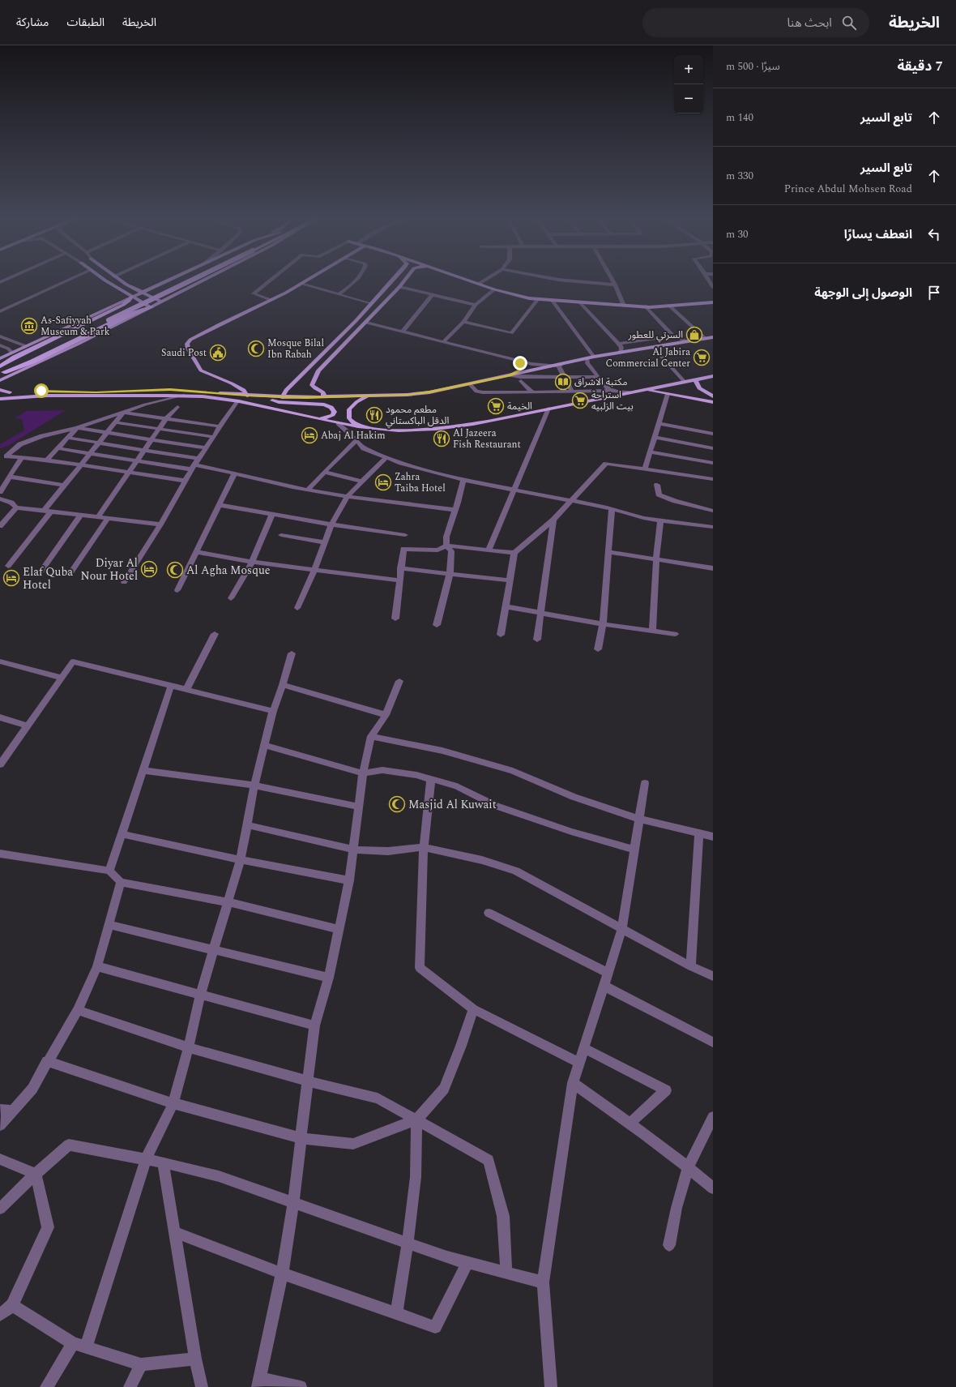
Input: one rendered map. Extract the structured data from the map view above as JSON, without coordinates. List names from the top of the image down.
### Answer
{
  "places": {
    "museum": ["As-Safiyyah Museum & Park"],
    "shop": ["السرتي للعطور"],
    "mosque": ["Mosque Bilal Ibn Rabah", "Al Agha Mosque", "Masjid Al Kuwait"],
    "public building": ["Saudi Post"],
    "supermarket": ["Al Jabira Commercial Center", "استراحة بيت الزلبيه", "الخيمة"],
    "library": ["مكتبة الاشراق"],
    "restaurant": ["مطعم محمود الدقل الباكستاني", "Al Jazeera Fish Restaurant"],
    "hotel": [
      "Abaj Al Hakim",
      "Zahra Taiba Hotel",
      "Diyar Al Nour Hotel",
      "Elaf Quba Hotel"
    ]
  },
  "page": {
    "header": "الخريطة",
    "search": "ابحث هنا",
    "nav": ["الخريطة", "الطبقات", "مشاركة"],
    "heading": ["7 دقيقة", "سيرًا · 500 m"],
    "map_buttons": ["+", "−"],
    "list": [
      ["تابع السير", "140 m"],
      ["تابع السير", "Prince Abdul Mohsen Road", "330 m"],
      ["انعطف يسارًا", "30 m"],
      "الوصول إلى الوجهة"
    ]
  }
}
